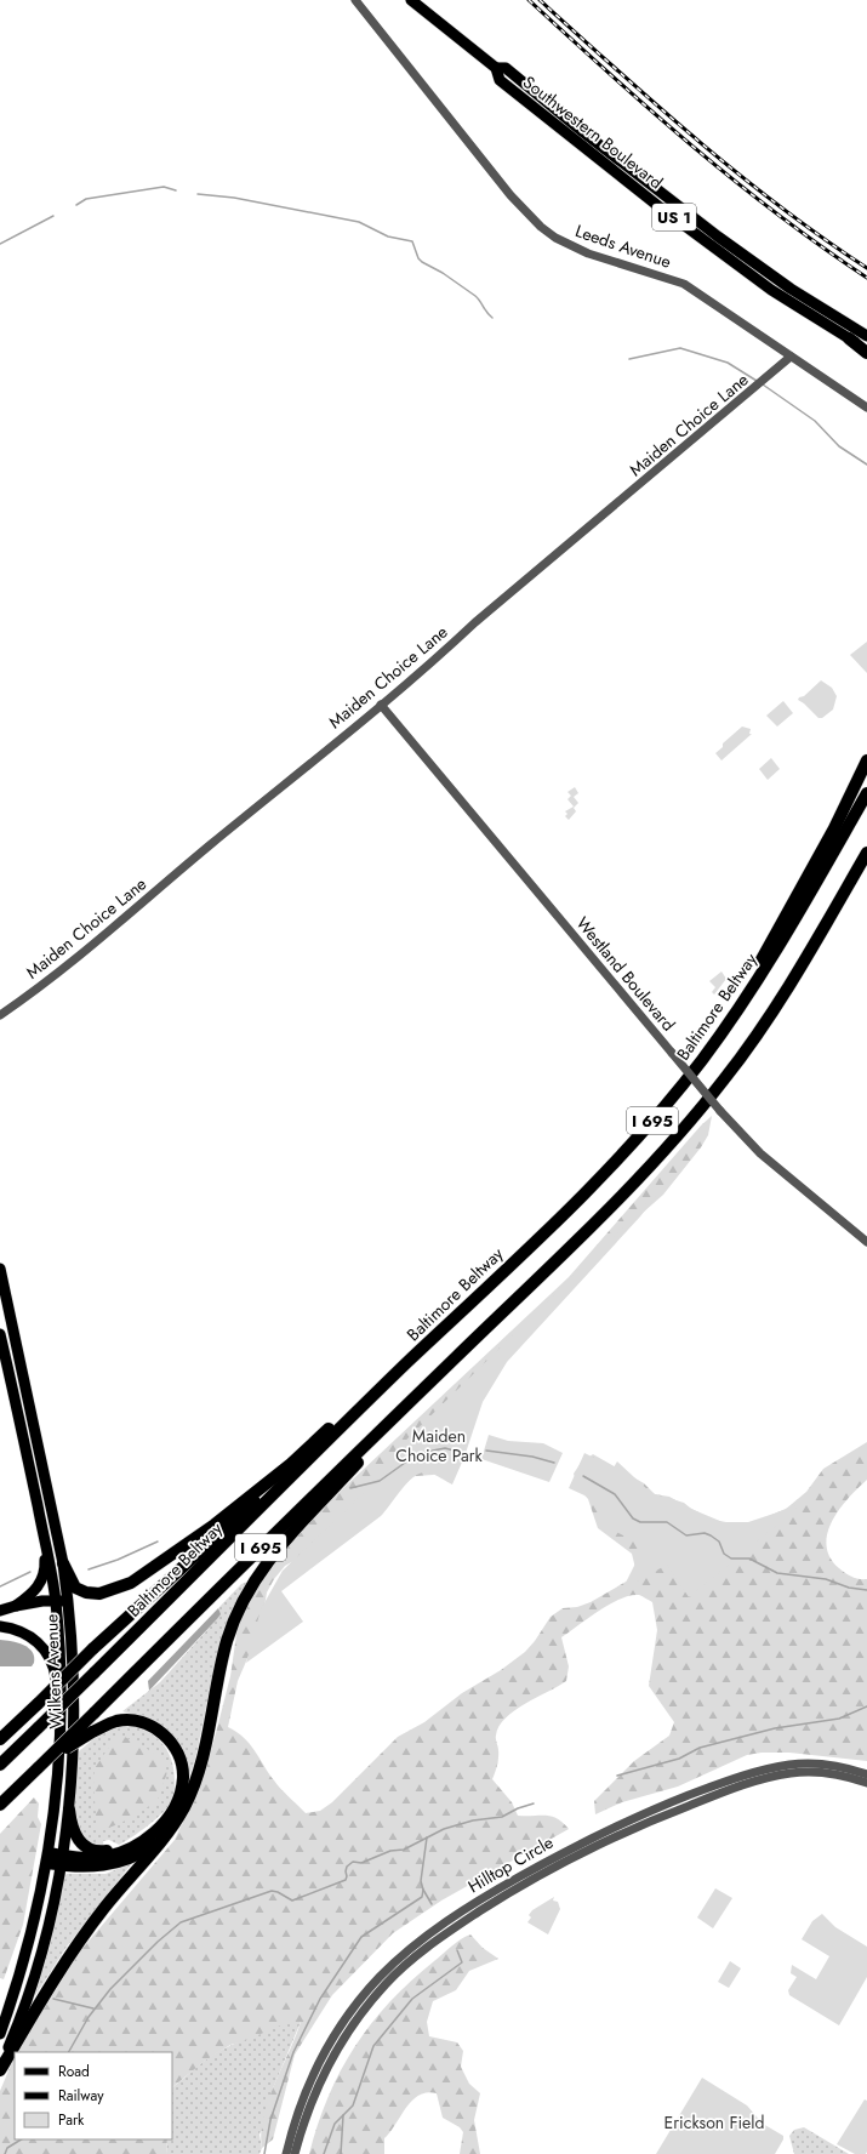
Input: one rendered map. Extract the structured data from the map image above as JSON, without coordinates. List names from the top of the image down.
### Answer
{
  "streets": {
    "highway": ["Baltimore Beltway", "I 695"],
    "main road": ["Southwestern Boulevard", "US 1", "Wilkens Avenue"],
    "street": [
      "Leeds Avenue",
      "Maiden Choice Lane",
      "Westland Boulevard",
      "Hilltop Circle"
    ]
  },
  "crossings": [
    ["Leeds Avenue", "Maiden Choice Lane"],
    ["Maiden Choice Lane", "Westland Boulevard"]
  ],
  "parks": ["Maiden Choice Park", "Erickson Field"],
  "legend": ["Road", "Railway", "Park"]
}
